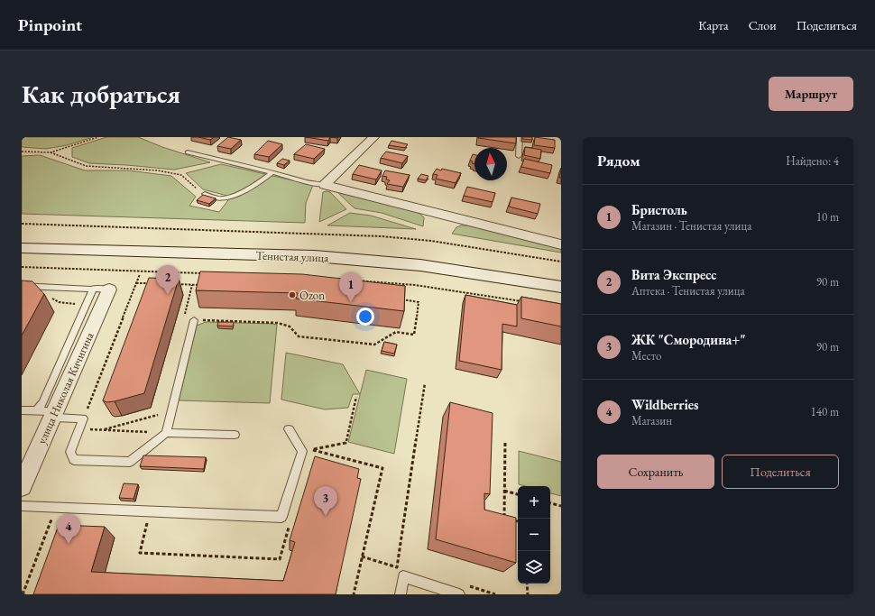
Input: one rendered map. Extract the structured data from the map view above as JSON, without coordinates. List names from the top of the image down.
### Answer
{
  "streets": {
    "main road": ["Тенистая улица"],
    "street": ["улица Николая Кичигина"]
  },
  "places": ["Ozon"],
  "north": "top",
  "page": {
    "header": "Pinpoint",
    "nav": ["Карта", "Слои", "Поделиться"],
    "buttons": [
      "Маршрут",
      ["Сохранить", "Поделиться"]
    ],
    "title": "Как добраться",
    "heading": ["Рядом", "Найдено: 4"],
    "list": [
      {
        "mark": "1",
        "name": "Бристоль",
        "note": "Магазин · Тенистая улица",
        "value": "10 m"
      },
      {
        "mark": "2",
        "name": "Вита Экспресс",
        "note": "Аптека · Тенистая улица",
        "value": "90 m"
      },
      {
        "mark": "3",
        "name": "ЖК \"Смородина+\"",
        "note": "Место",
        "value": "90 m"
      },
      {
        "mark": "4",
        "name": "Wildberries",
        "note": "Магазин",
        "value": "140 m"
      }
    ],
    "pins": [
      "2",
      "1",
      "3",
      "4"
    ],
    "map_buttons": ["+", "−"]
  }
}
